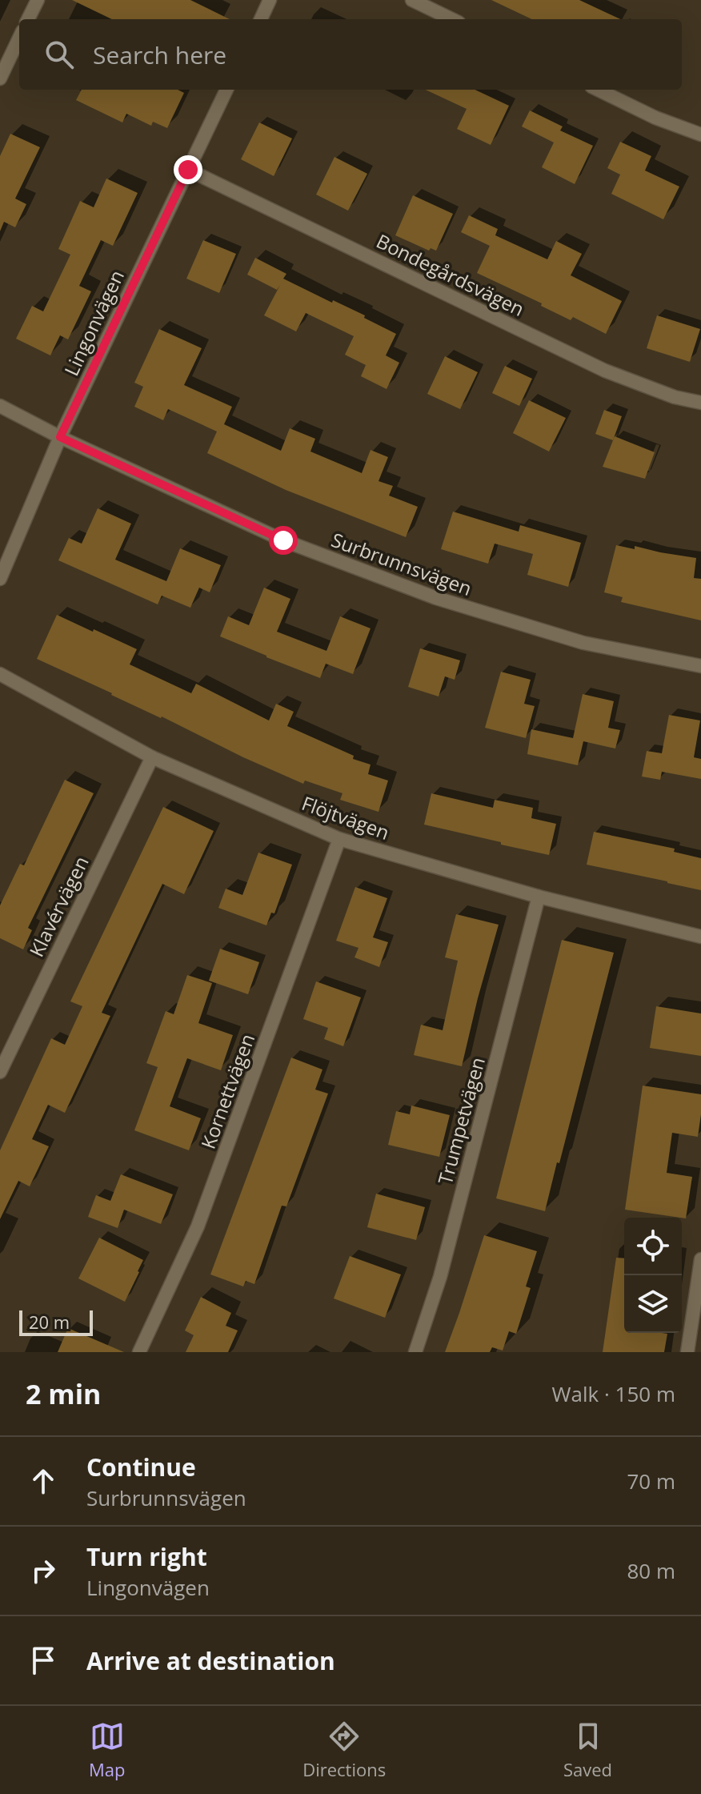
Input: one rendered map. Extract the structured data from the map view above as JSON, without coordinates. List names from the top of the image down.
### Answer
{
  "streets": {
    "street": [
      "Bondegårdsvägen",
      "Lingonvägen",
      "Surbrunnsvägen",
      "Flöjtvägen",
      "Klavérvägen",
      "Kornettvägen",
      "Trumpetvägen"
    ]
  },
  "crossings": [
    ["Bondegårdsvägen", "Lingonvägen"],
    ["Lingonvägen", "Surbrunnsvägen"],
    ["Flöjtvägen", "Klavérvägen"],
    ["Flöjtvägen", "Kornettvägen"],
    ["Flöjtvägen", "Trumpetvägen"]
  ],
  "scale_bar": "20 m",
  "page": {
    "search": "Search here",
    "scale": "20 m",
    "heading": ["2 min", "Walk · 150 m"],
    "list": [
      ["Continue", "Surbrunnsvägen", "70 m"],
      ["Turn right", "Lingonvägen", "80 m"],
      "Arrive at destination"
    ],
    "nav": ["Map", "Directions", "Saved"]
  }
}
